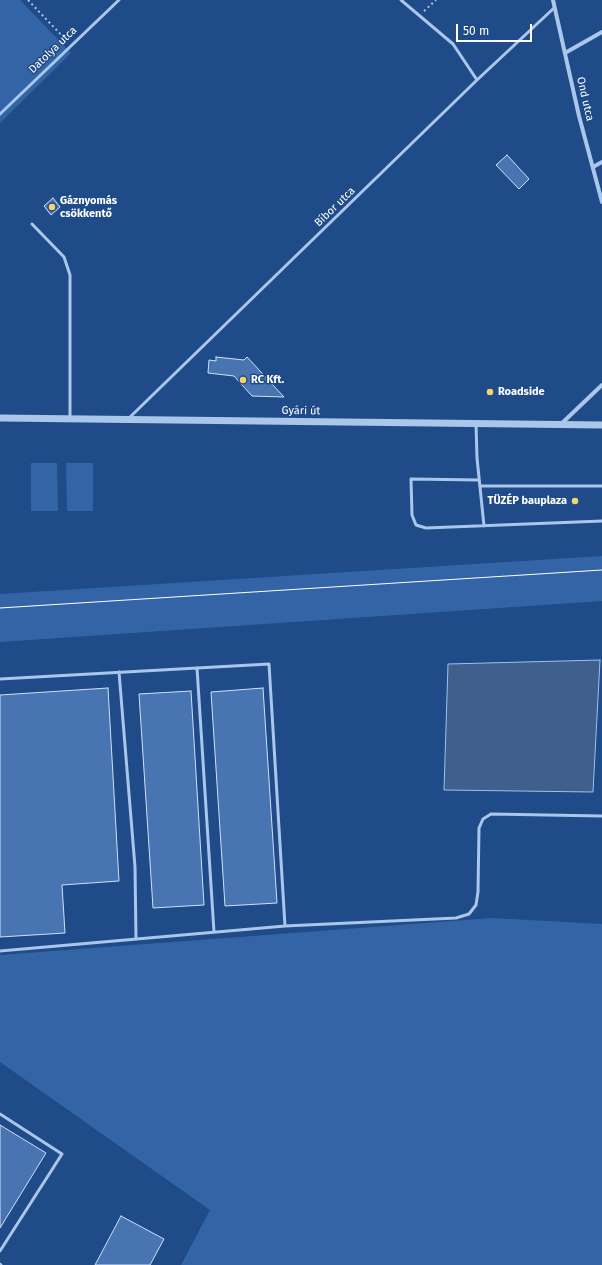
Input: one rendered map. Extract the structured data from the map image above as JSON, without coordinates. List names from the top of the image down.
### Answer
{
  "streets": {
    "street": ["Ond utca", "Gyári út"],
    "lane": ["Datolya utca", "Bíbor utca"]
  },
  "crossings": [
    ["Ond utca", "Bíbor utca"],
    ["Bíbor utca", "Gyári út"]
  ],
  "places": [
    "Gáznyomás csökkentő",
    "RC Kft.",
    "Roadside",
    "TÜZÉP bauplaza"
  ],
  "scale_bar": "50 m"
}
